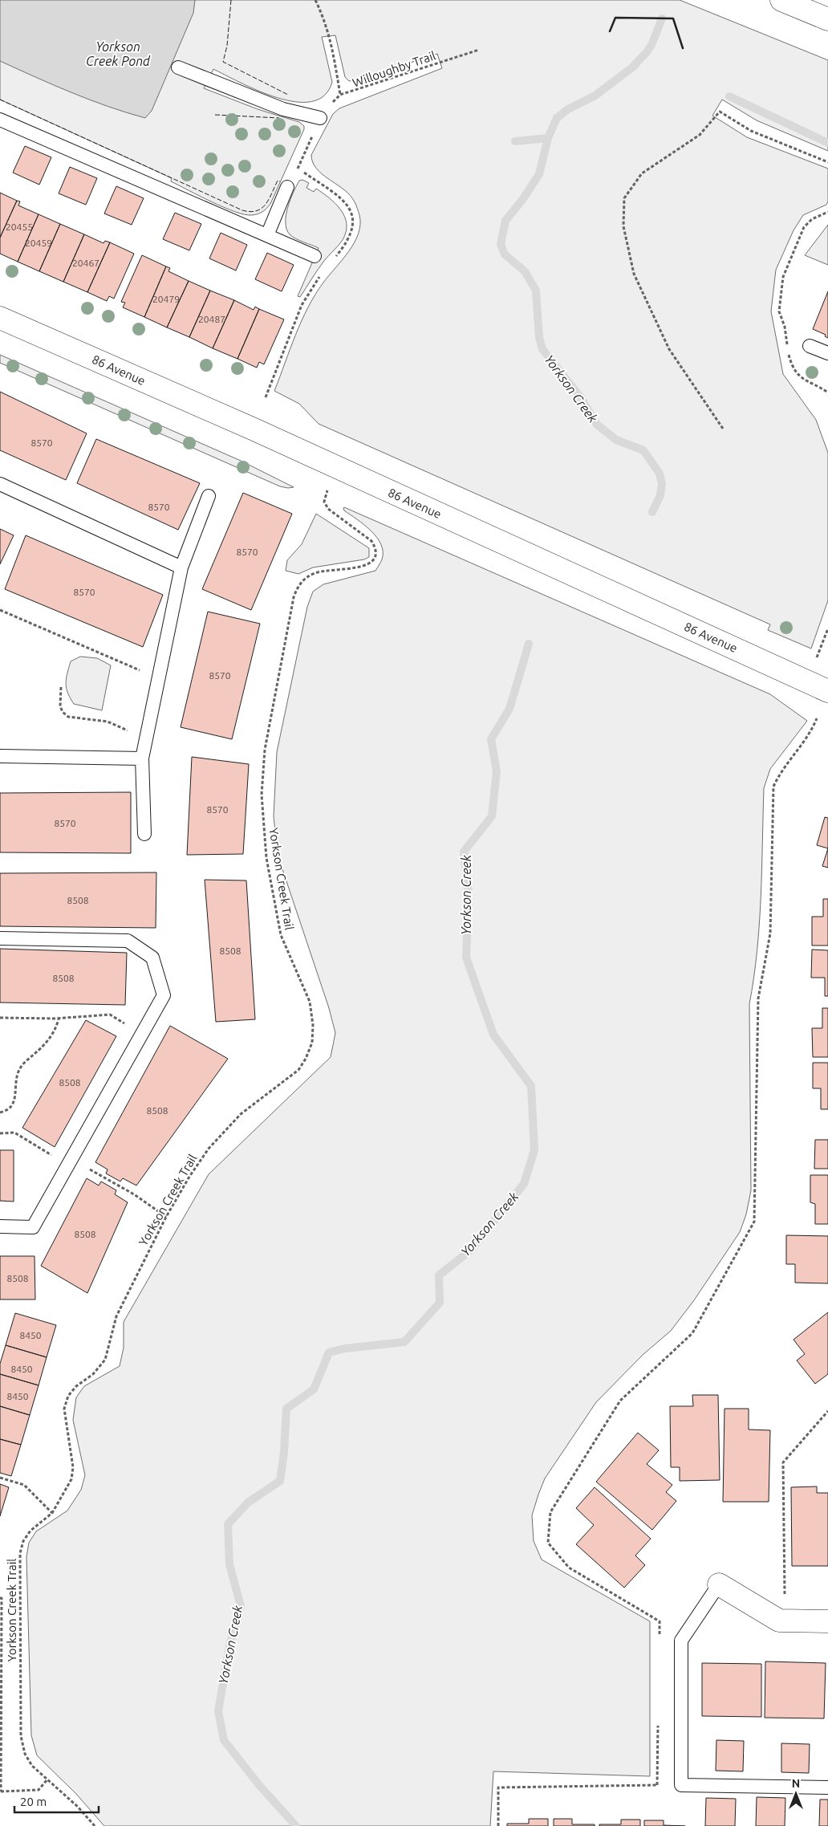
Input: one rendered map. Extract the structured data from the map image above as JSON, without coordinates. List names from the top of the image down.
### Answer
{
  "streets": {
    "main road": ["86 Avenue"],
    "path": ["Willoughby Trail", "Yorkson Creek Trail"]
  },
  "crossings": [
    ["86 Avenue", "Yorkson Creek Trail"]
  ],
  "water": ["Yorkson Creek Pond", "Yorkson Creek"],
  "house_numbers": [
    "20455",
    "20459",
    "20467",
    "20479",
    "20487",
    "8570",
    "8570",
    "8570",
    "8570",
    "8570",
    "8570",
    "8570",
    "8508",
    "8508",
    "8508",
    "8508",
    "8508",
    "8508",
    "8508",
    "8450",
    "8450",
    "8450"
  ],
  "scale_bar": "20 m",
  "north": "top"
}
